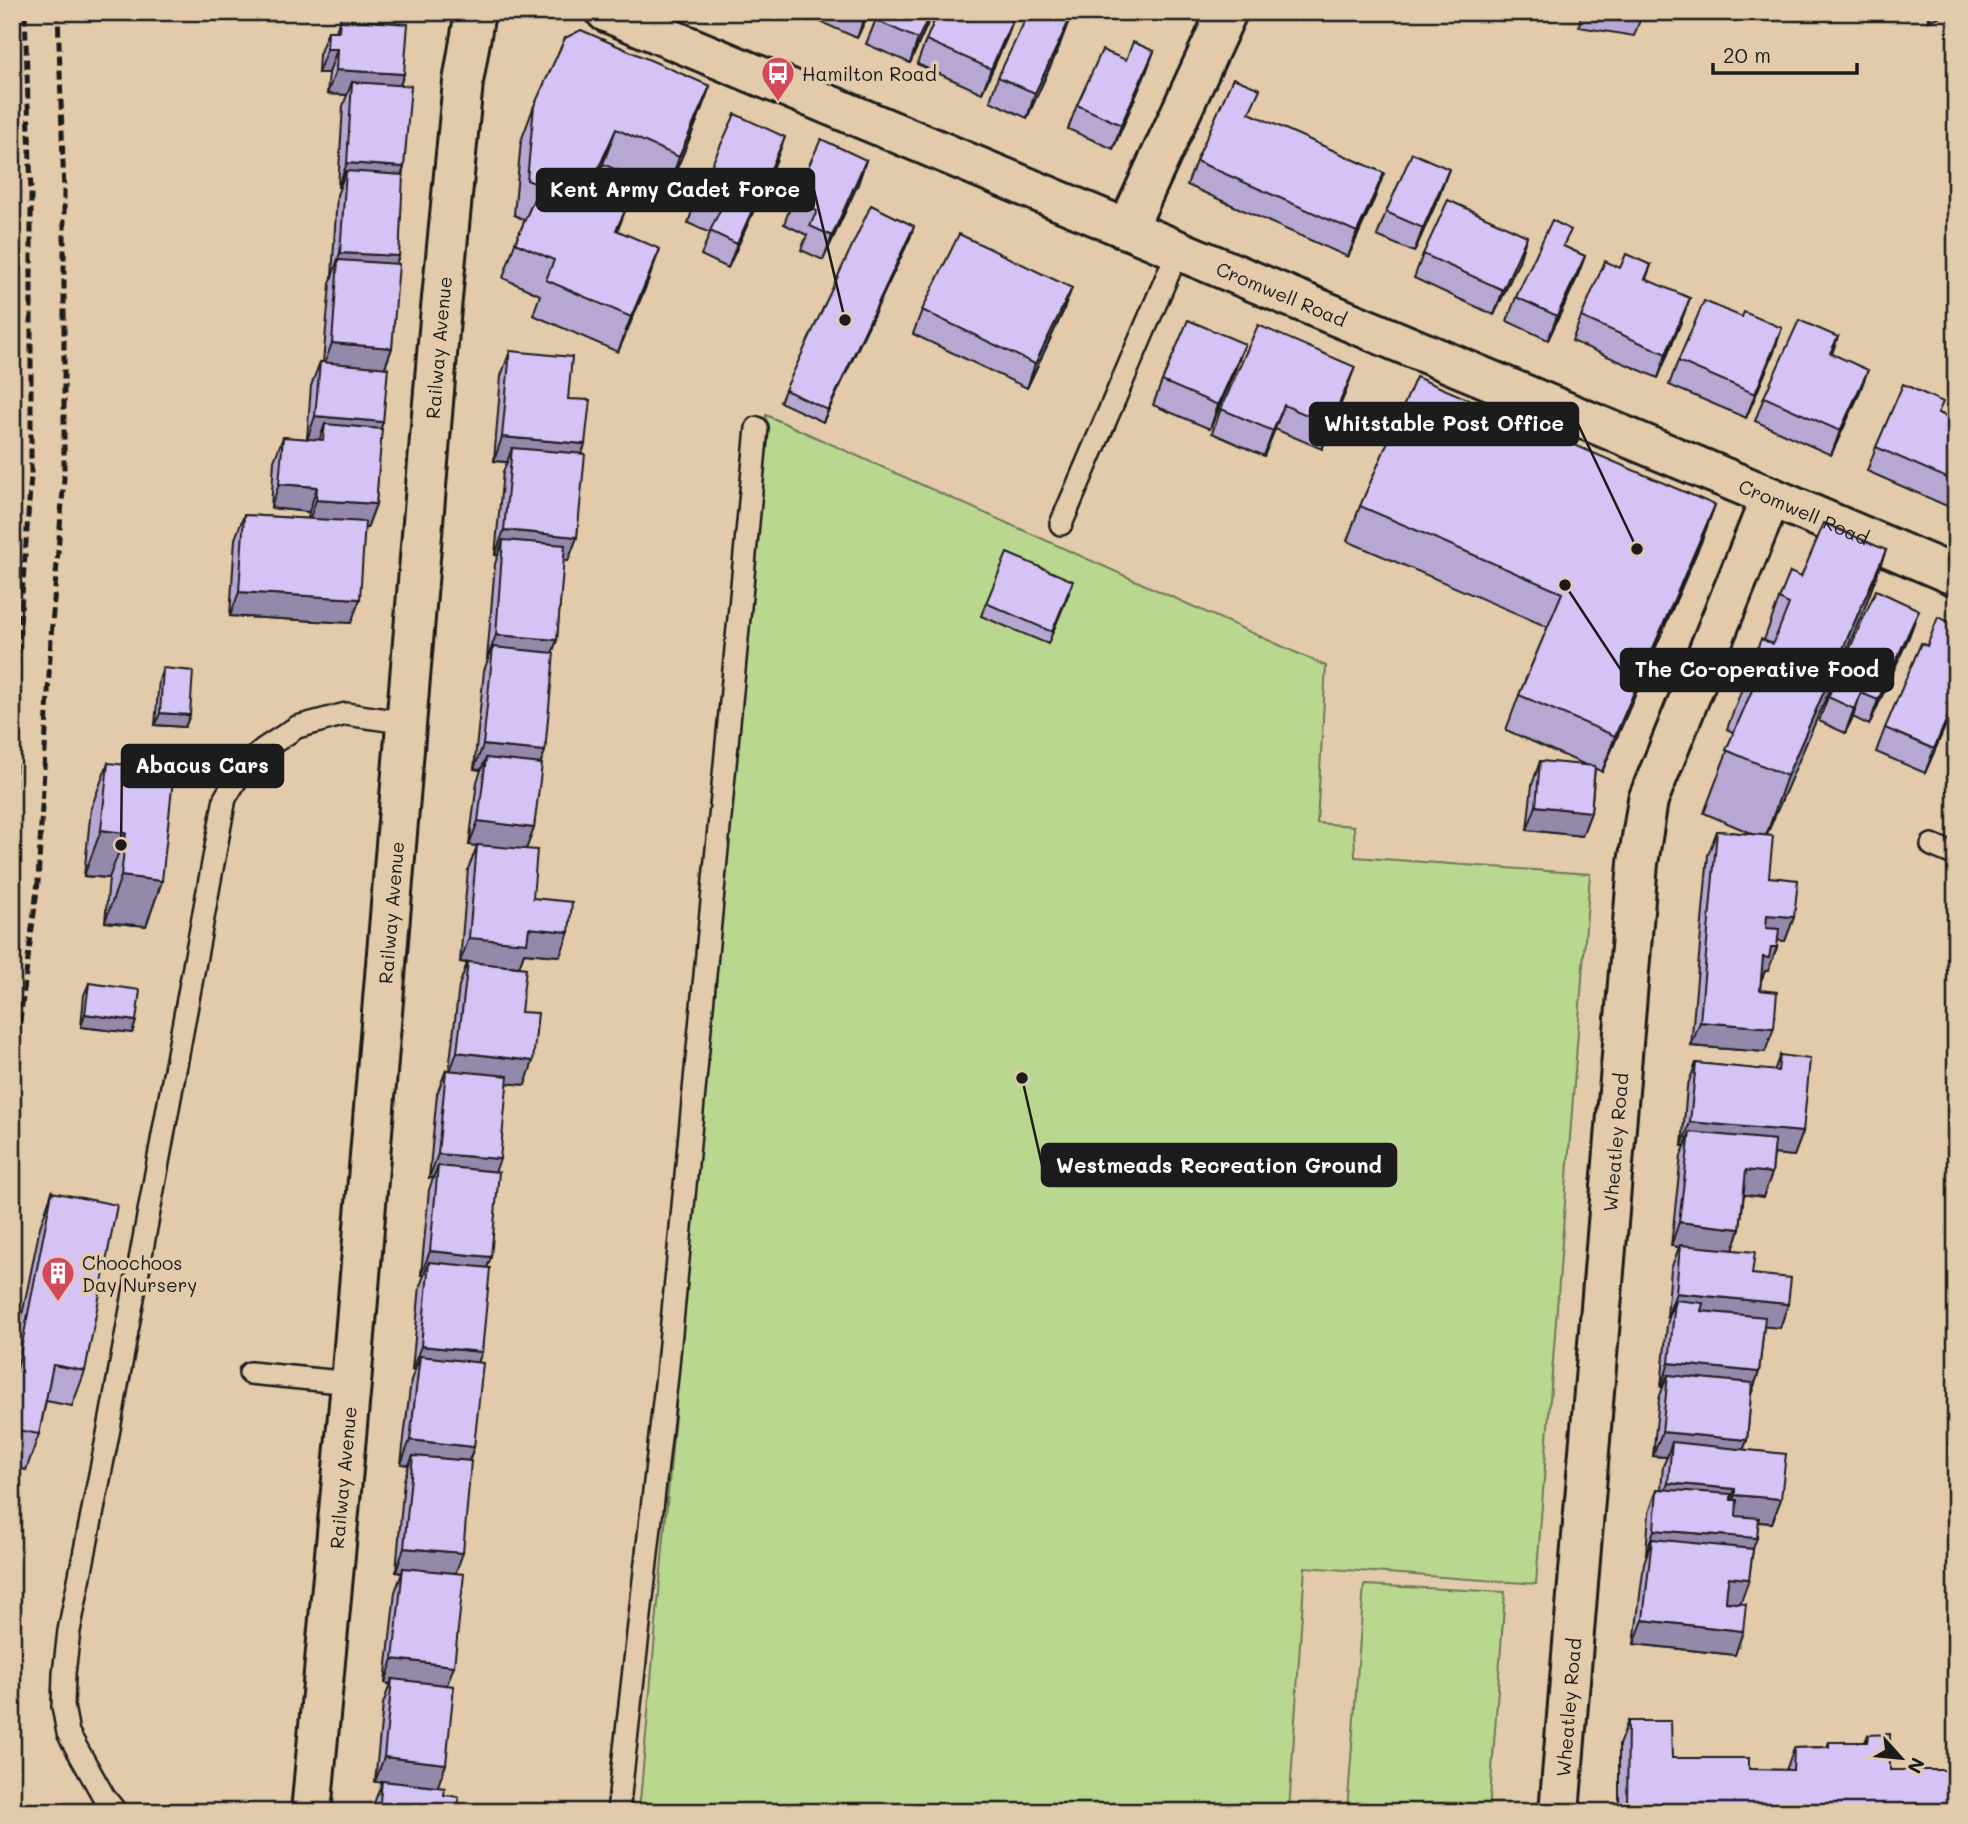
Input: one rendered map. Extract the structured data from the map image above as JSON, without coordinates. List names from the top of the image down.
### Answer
{
  "streets": {
    "street": ["Cromwell Road", "Railway Avenue", "Wheatley Road"]
  },
  "crossings": [
    ["Cromwell Road", "Wheatley Road"]
  ],
  "places": {
    "bus stop": ["Hamilton Road"],
    "other": [
      "Kent Army Cadet Force",
      "Whitstable Post Office",
      "The Co-operative Food",
      "Abacus Cars",
      "Westmeads Recreation Ground"
    ],
    "building": ["Choochoos Day Nursery"]
  },
  "scale_bar": "20 m",
  "north": "bottom right"
}
